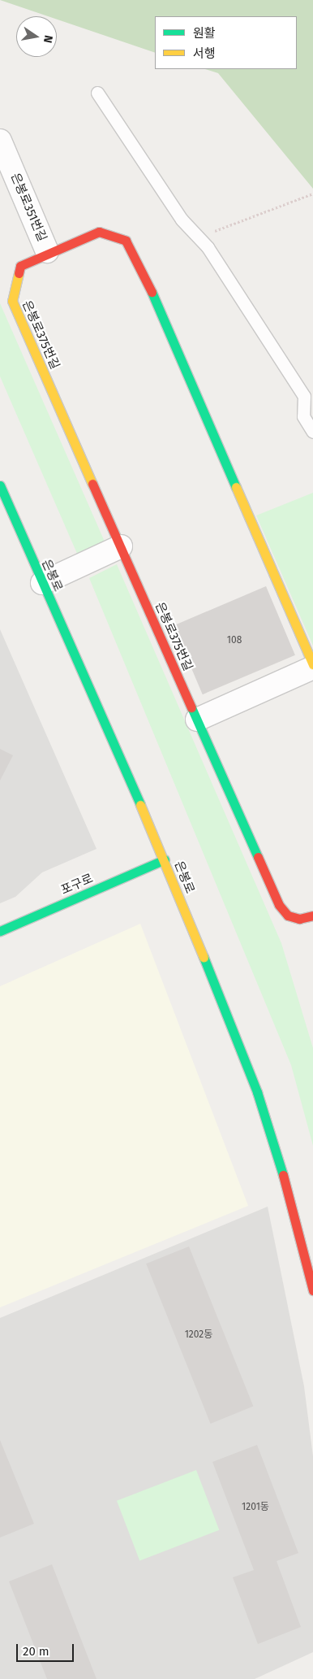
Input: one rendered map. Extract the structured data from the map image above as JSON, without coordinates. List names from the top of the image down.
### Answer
{
  "streets": {
    "street": [
      "은봉로351번길",
      "은봉로375번길",
      "은봉로",
      "포구로"
    ]
  },
  "crossings": [
    ["은봉로351번길", "은봉로375번길"],
    ["은봉로", "포구로"]
  ],
  "house_numbers": ["108", "1202동", "1201동"],
  "legend": ["원활", "서행"],
  "scale_bar": "20 m",
  "north": "right"
}
